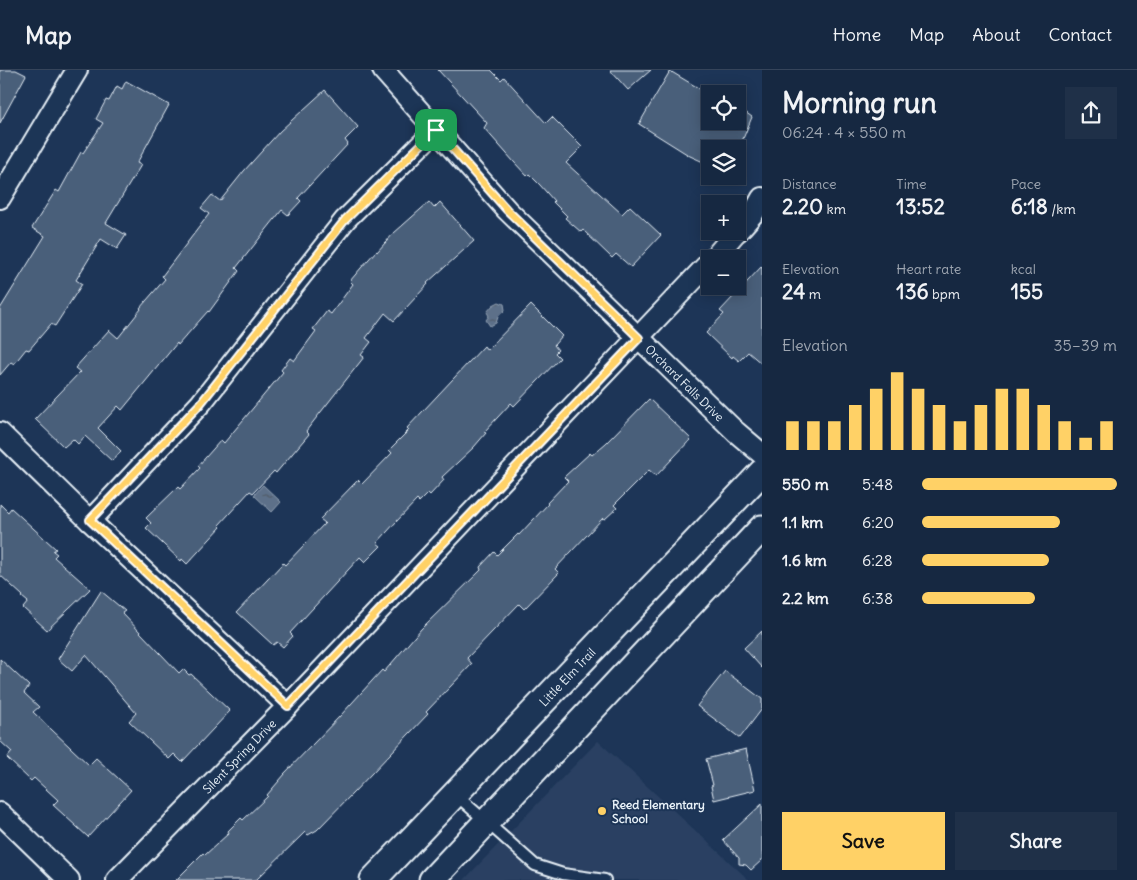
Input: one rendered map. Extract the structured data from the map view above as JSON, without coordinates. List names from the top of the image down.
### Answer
{
  "streets": {
    "street": ["Orchard Falls Drive", "Little Elm Trail", "Silent Spring Drive"]
  },
  "crossings": [
    ["Orchard Falls Drive", "Silent Spring Drive"]
  ],
  "places": ["Reed Elementary School"],
  "page": {
    "header": "Map",
    "nav": [
      "Home",
      "Map",
      "About",
      "Contact"
    ],
    "heading": ["Morning run", "06:24 · 4 × 550 m"],
    "map_buttons": ["+", "−"],
    "stats": [
      ["Distance", "2.20 km"],
      ["Time", "13:52"],
      ["Pace", "6:18 /km"],
      ["Elevation", "24 m"],
      ["Heart rate", "136 bpm"],
      ["kcal", "155"]
    ],
    "chart": ["Elevation", "35–39 m"],
    "list": [
      {
        "name": "550 m",
        "note": "5:48"
      },
      {
        "name": "1.1 km",
        "note": "6:20"
      },
      {
        "name": "1.6 km",
        "note": "6:28"
      },
      {
        "name": "2.2 km",
        "note": "6:38"
      }
    ],
    "buttons": ["Save", "Share"]
  }
}
